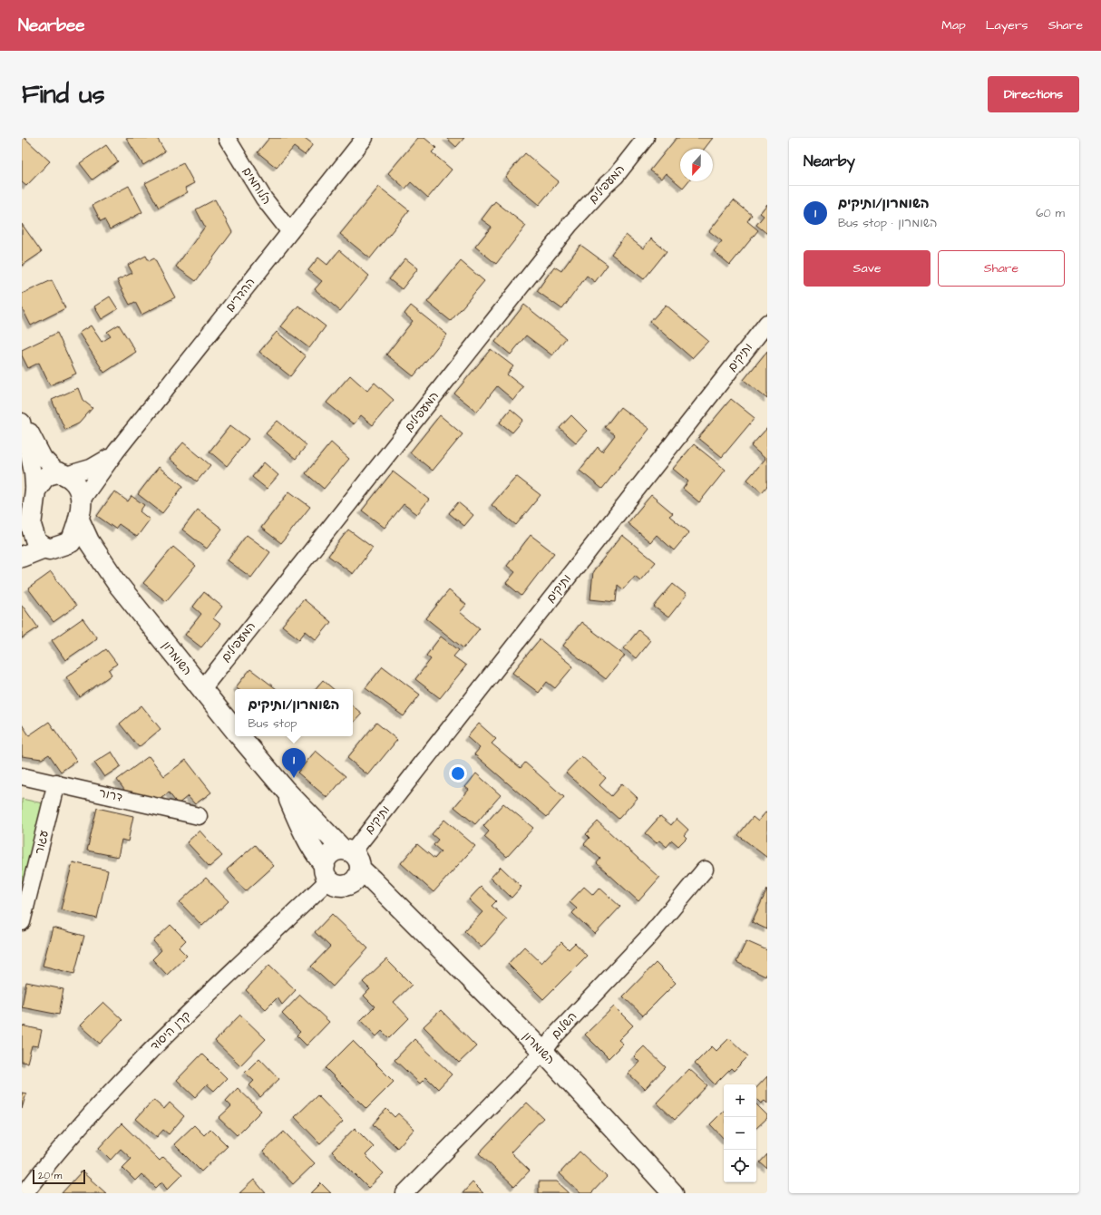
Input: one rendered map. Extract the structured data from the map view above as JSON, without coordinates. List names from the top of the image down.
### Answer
{
  "streets": {
    "street": [
      "המעפילים",
      "הלוחמים",
      "ההדרים",
      "ותיקים",
      "השומרון",
      "דרור",
      "עגור",
      "השלום",
      "קרן היסוד"
    ]
  },
  "crossings": [
    ["המעפילים", "השומרון"],
    ["הלוחמים", "ההדרים"],
    ["ההדרים", "השומרון"],
    ["ותיקים", "השומרון"],
    ["השומרון", "השלום"],
    ["השומרון", "קרן היסוד"],
    ["דרור", "עגור"]
  ],
  "scale_bar": "20 m",
  "north": "bottom",
  "page": {
    "header": "Nearbee",
    "nav": ["Map", "Layers", "Share"],
    "buttons": [
      "Directions",
      ["Save", "Share"]
    ],
    "title": "Find us",
    "heading": "Nearby",
    "list": [
      {
        "mark": "1",
        "name": "השומרון/ותיקים",
        "note": "Bus stop · השומרון",
        "value": "60 m"
      }
    ],
    "popup": ["השומרון/ותיקים", "Bus stop"],
    "pins": "1",
    "map_buttons": ["+", "−"],
    "scale": "20 m"
  }
}
